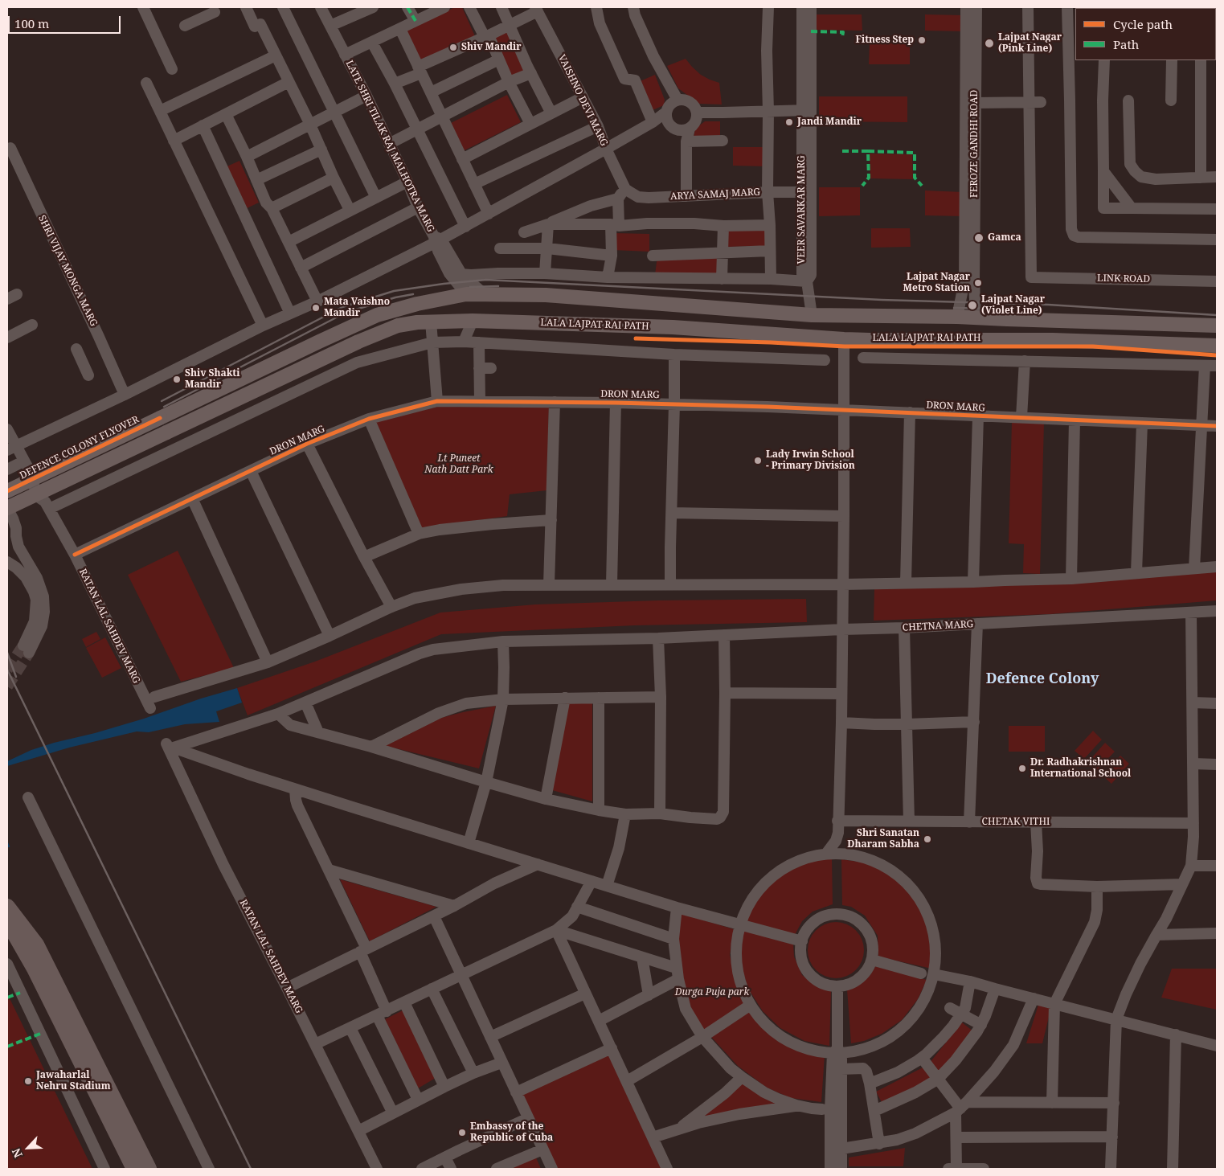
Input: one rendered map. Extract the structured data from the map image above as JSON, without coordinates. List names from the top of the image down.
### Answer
{
  "streets": {
    "main road": ["LALA LAJPAT RAI PATH", "DEFENCE COLONY FLYOVER"],
    "street": [
      "VAISHNO DEVI MARG",
      "FEROZE GANDHI ROAD",
      "LATE SHRI TILAK RAJ MALHOTRA MARG",
      "ARYA SAMAJ MARG",
      "VEER SAVARKAR MARG",
      "SHRI VIJAY MONGA MARG",
      "LINK ROAD",
      "DRON MARG",
      "RATAN LAL SAHDEV MARG",
      "CHETNA MARG",
      "CHETAK VITHI"
    ]
  },
  "crossings": [
    ["VAISHNO DEVI MARG", "ARYA SAMAJ MARG"],
    ["LATE SHRI TILAK RAJ MALHOTRA MARG", "LALA LAJPAT RAI PATH"],
    ["ARYA SAMAJ MARG", "VEER SAVARKAR MARG"],
    ["LALA LAJPAT RAI PATH", "DEFENCE COLONY FLYOVER"],
    ["DRON MARG", "RATAN LAL SAHDEV MARG"],
    ["RATAN LAL SAHDEV MARG", "CHETNA MARG"]
  ],
  "districts": ["Defence Colony"],
  "parks": ["Lt Puneet Nath Datt Park", "Durga Puja park"],
  "places": [
    "Fitness Step",
    "Lajpat Nagar (Pink Line)",
    "Shiv Mandir",
    "Jandi Mandir",
    "Gamca",
    "Lajpat Nagar Metro Station",
    "Lajpat Nagar (Violet Line)",
    "Mata Vaishno Mandir",
    "Shiv Shakti Mandir",
    "Lady Irwin School - Primary Division",
    "Dr. Radhakrishnan International School",
    "Shri Sanatan Dharam Sabha",
    "Jawaharlal Nehru Stadium",
    "Embassy of the Republic of Cuba"
  ],
  "legend": ["Cycle path", "Path"],
  "scale_bar": "100 m",
  "north": "bottom left"
}
